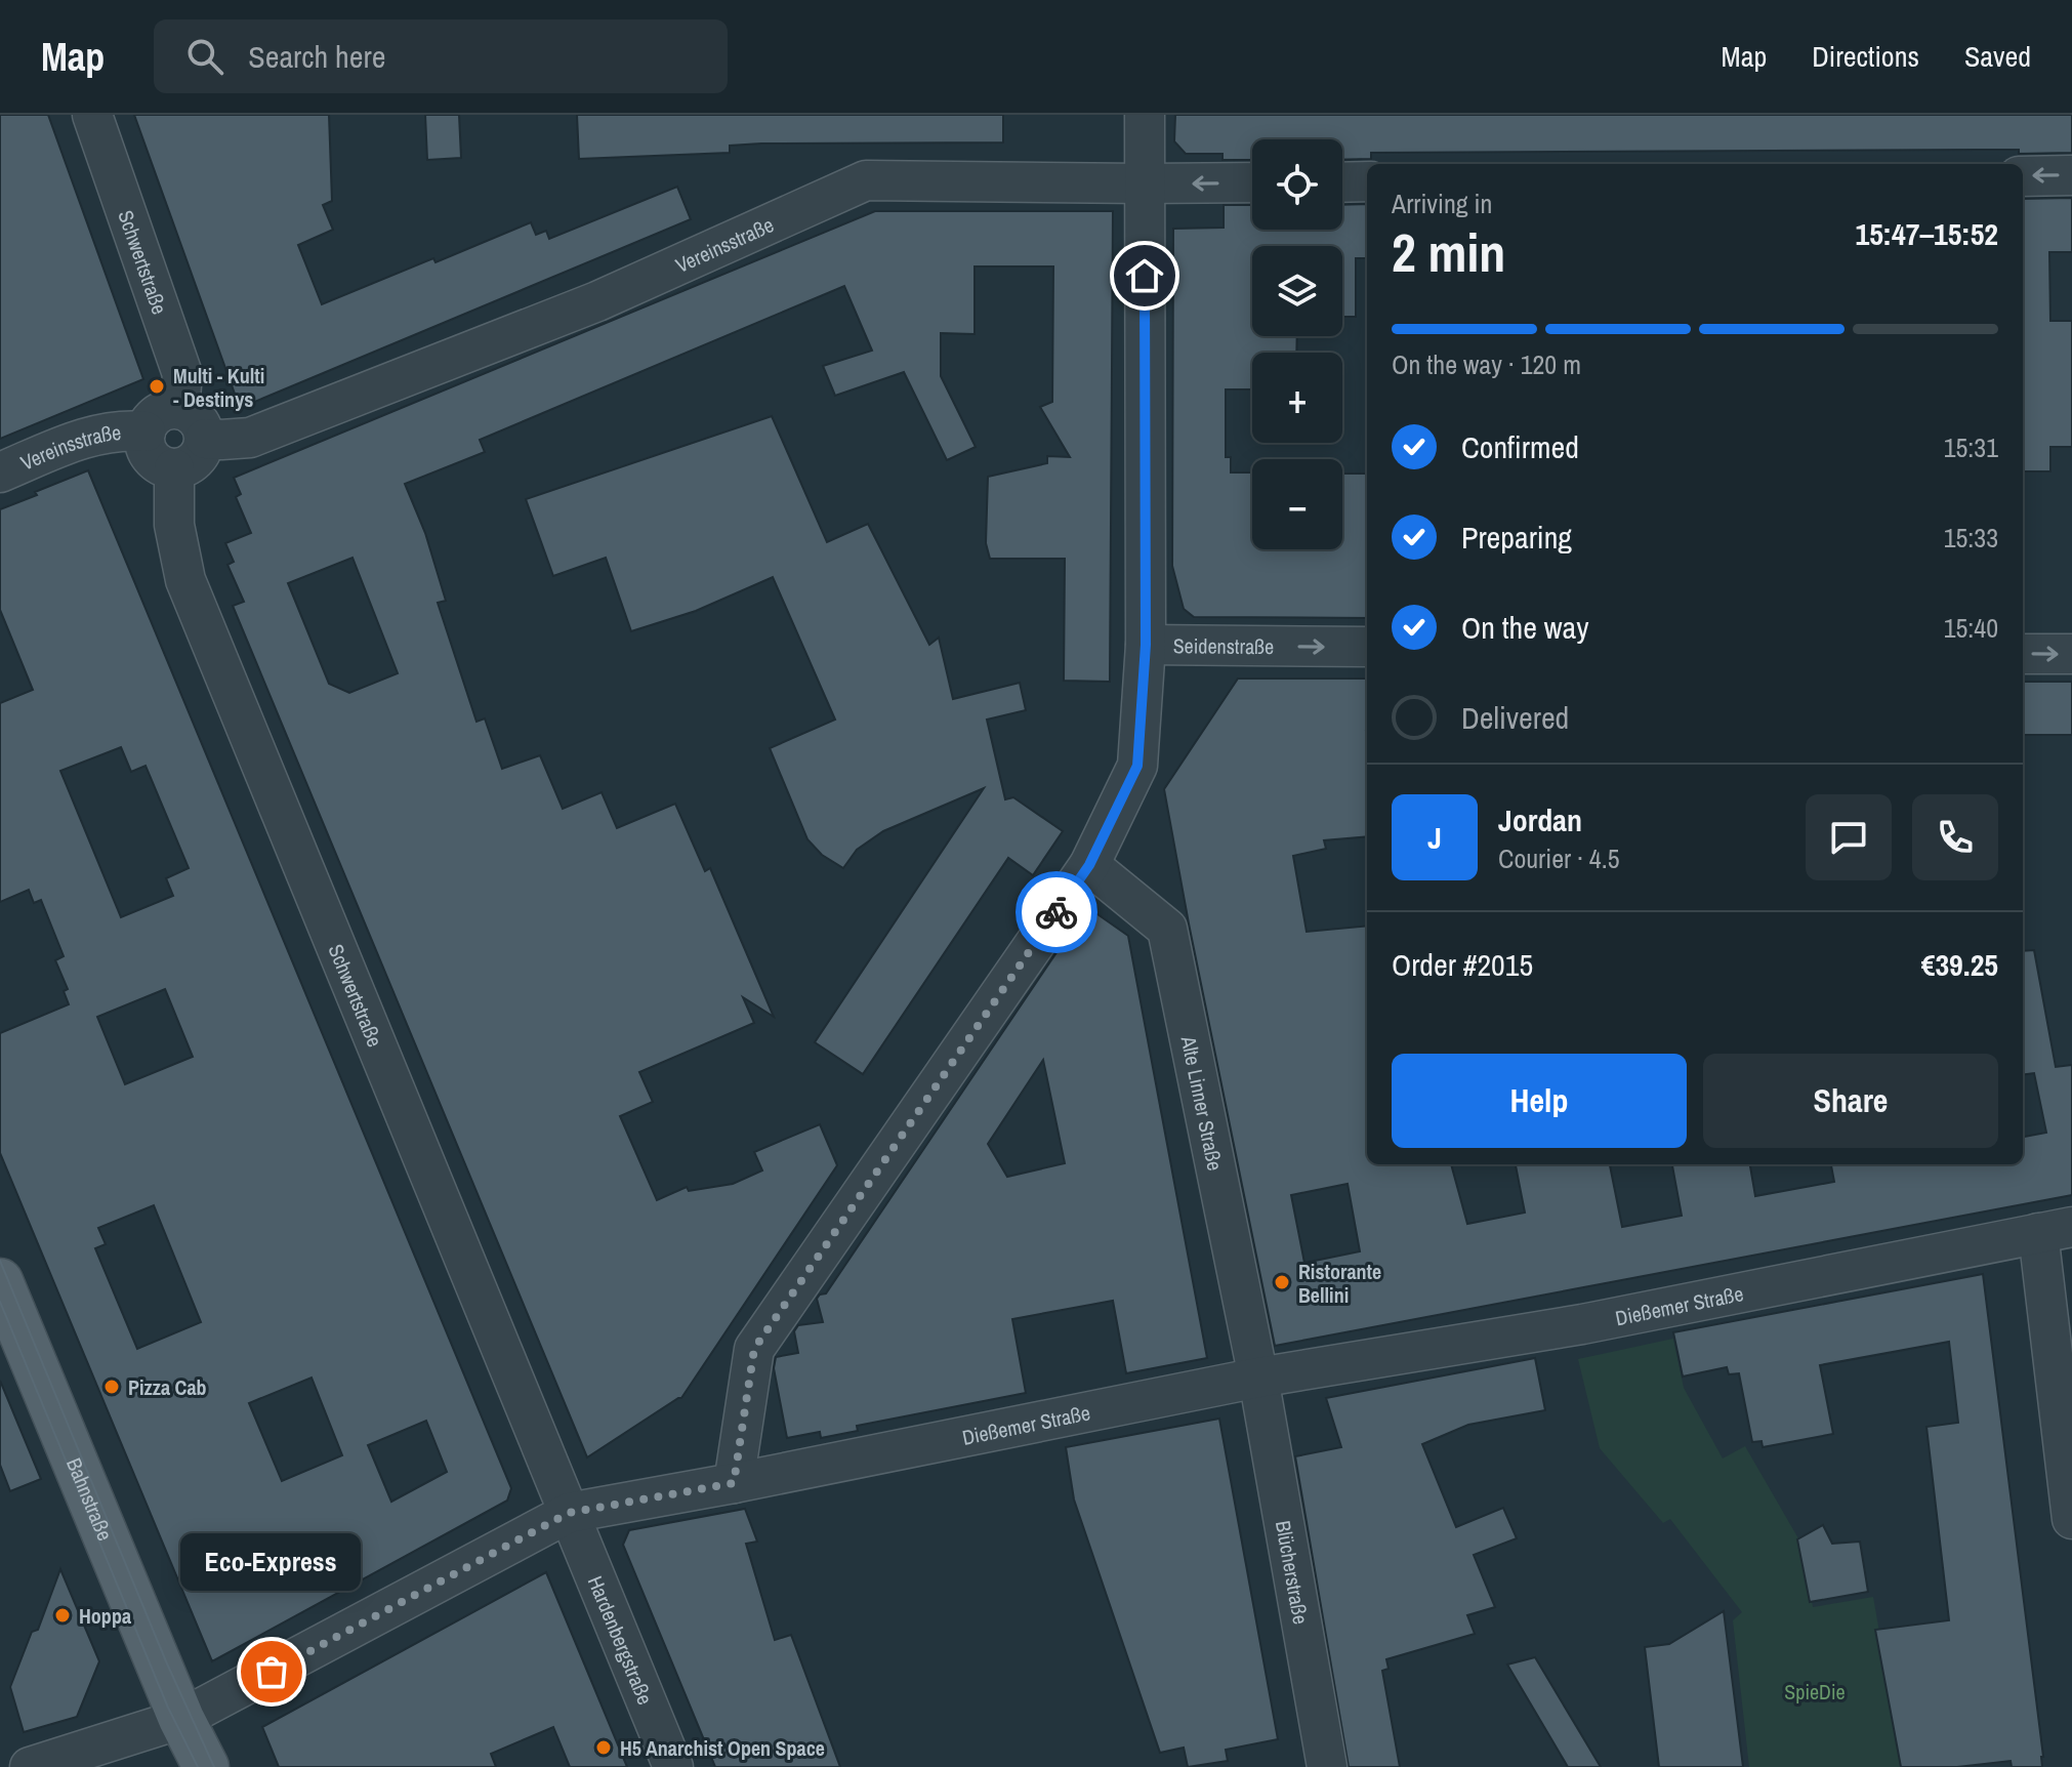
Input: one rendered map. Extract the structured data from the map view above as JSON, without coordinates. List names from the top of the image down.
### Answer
{
  "streets": {
    "main road": ["Bahnstraße"],
    "street": [
      "Vereinsstraße",
      "Schwertstraße",
      "Seidenstraße",
      "Alte Linner Straße",
      "Dießemer Straße",
      "Blücherstraße",
      "Hardenbergstraße"
    ]
  },
  "crossings": [
    ["Vereinsstraße", "Schwertstraße"],
    ["Schwertstraße", "Dießemer Straße"],
    ["Schwertstraße", "Hardenbergstraße"],
    ["Seidenstraße", "Alte Linner Straße"],
    ["Seidenstraße", "Dießemer Straße"],
    ["Alte Linner Straße", "Dießemer Straße"],
    ["Alte Linner Straße", "Blücherstraße"],
    ["Dießemer Straße", "Bahnstraße"],
    ["Dießemer Straße", "Blücherstraße"],
    ["Dießemer Straße", "Hardenbergstraße"]
  ],
  "parks": ["SpieDie"],
  "places": [
    "Multi - Kulti - Destinys",
    "Ristorante Bellini",
    "Pizza Cab",
    "Hoppa",
    "Eco-Express",
    "H5 Anarchist Open Space"
  ],
  "page": {
    "header": "Map",
    "search": "Search here",
    "nav": ["Map", "Directions", "Saved"],
    "map_buttons": ["+", "−"],
    "heading": ["2 min", "Arriving in", "15:47–15:52"],
    "panel": [
      "Jordan",
      "Courier · 4.5",
      "Order #2015",
      "€39.25"
    ],
    "bar": "On the way · 120 m",
    "list": [
      ["Confirmed", "15:31"],
      ["Preparing", "15:33"],
      ["On the way", "15:40"],
      "Delivered"
    ],
    "round": "J",
    "buttons": ["Help", "Share"],
    "bubble": "Eco-Express"
  }
}
